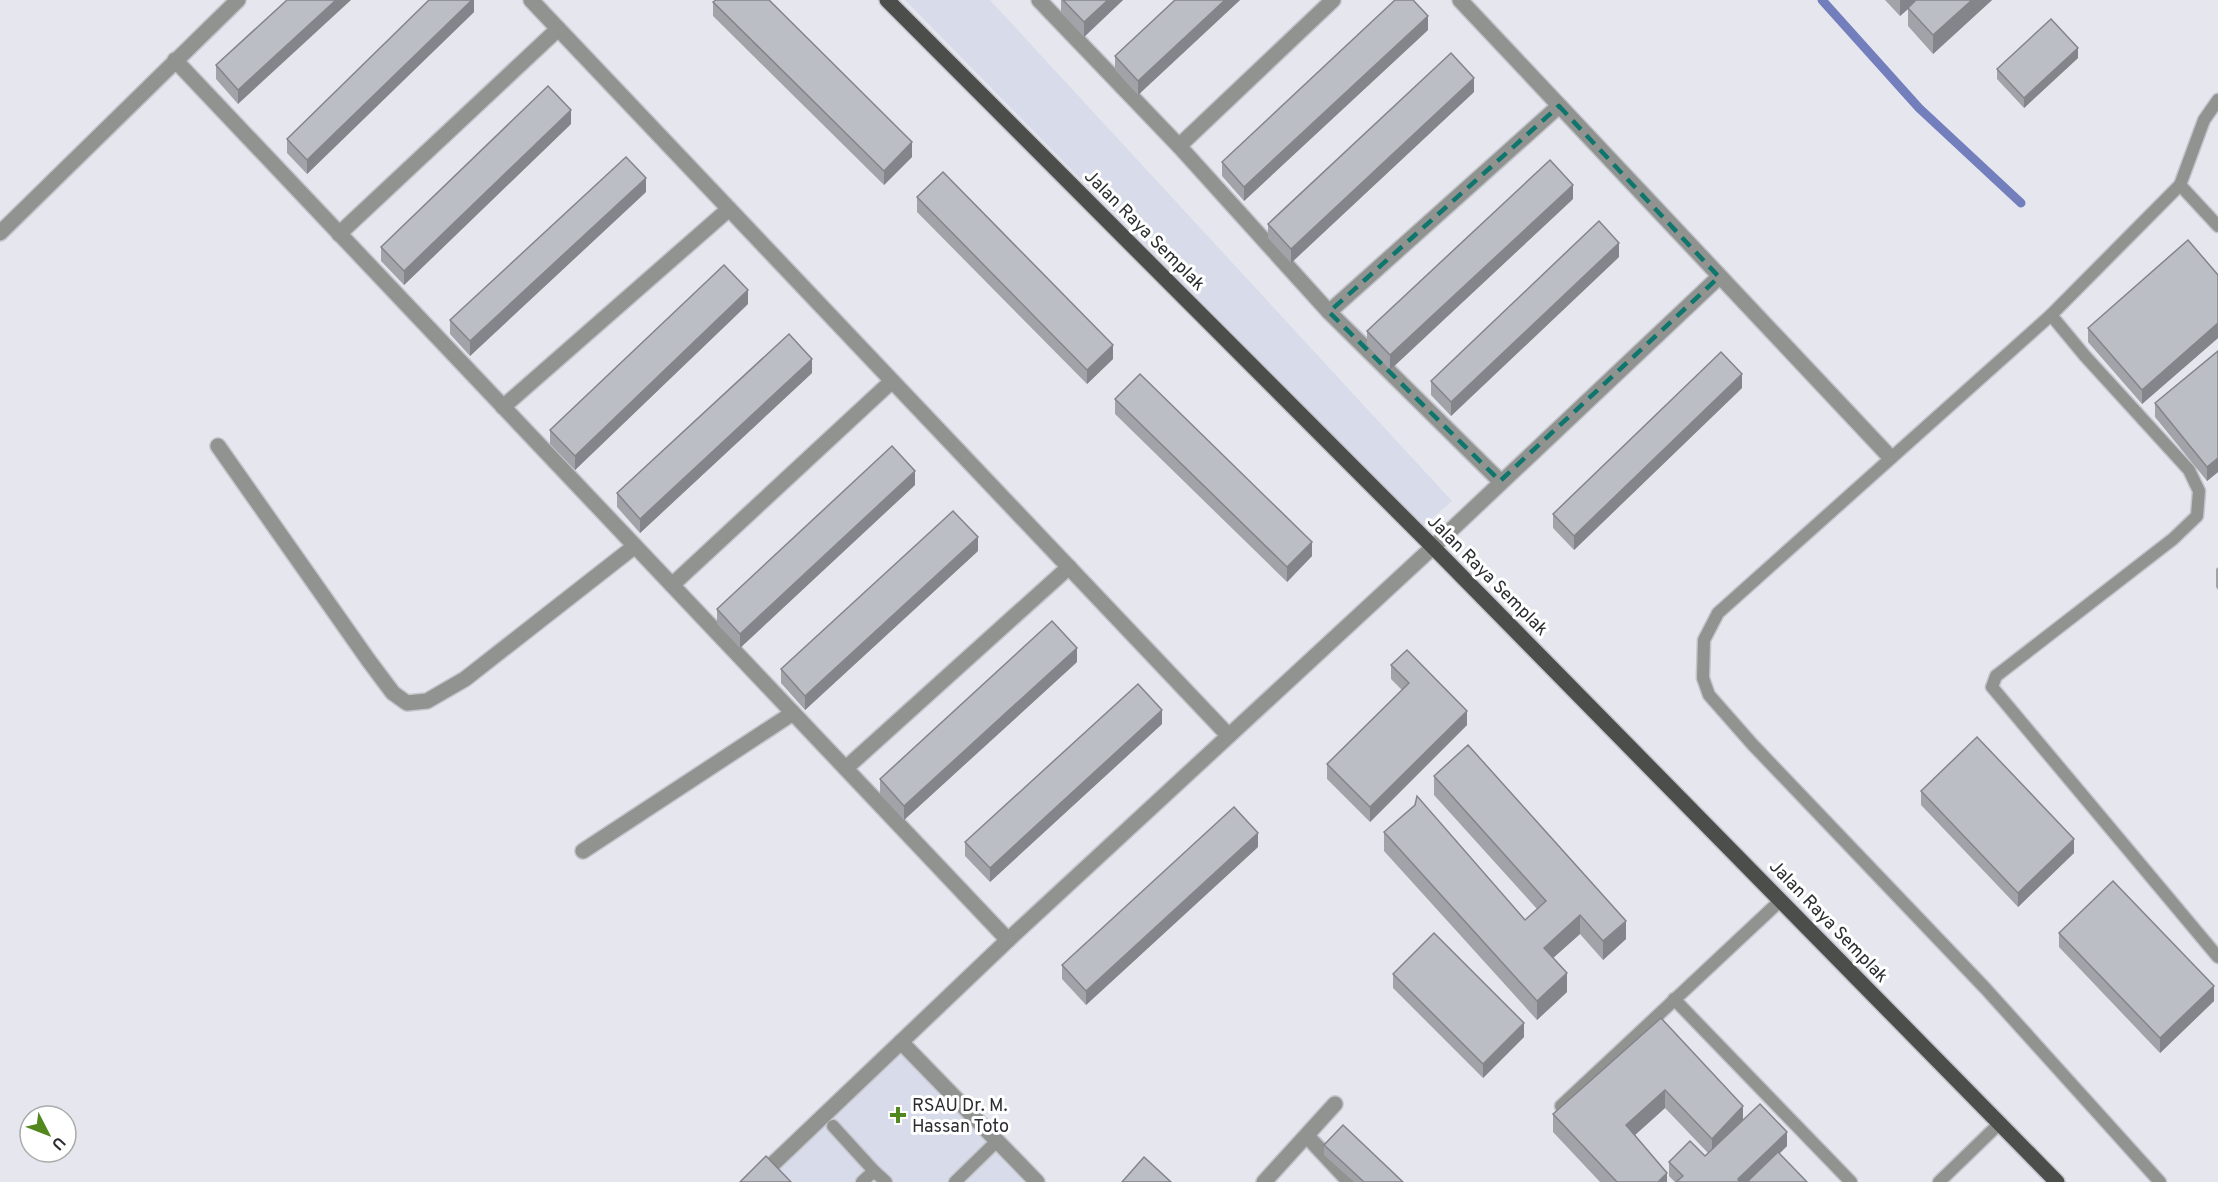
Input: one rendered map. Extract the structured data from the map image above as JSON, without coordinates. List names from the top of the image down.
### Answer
{
  "streets": {
    "main road": ["Jalan Raya Semplak"]
  },
  "places": {
    "health": ["RSAU Dr. M. Hassan Toto"]
  },
  "north": "bottom right"
}
